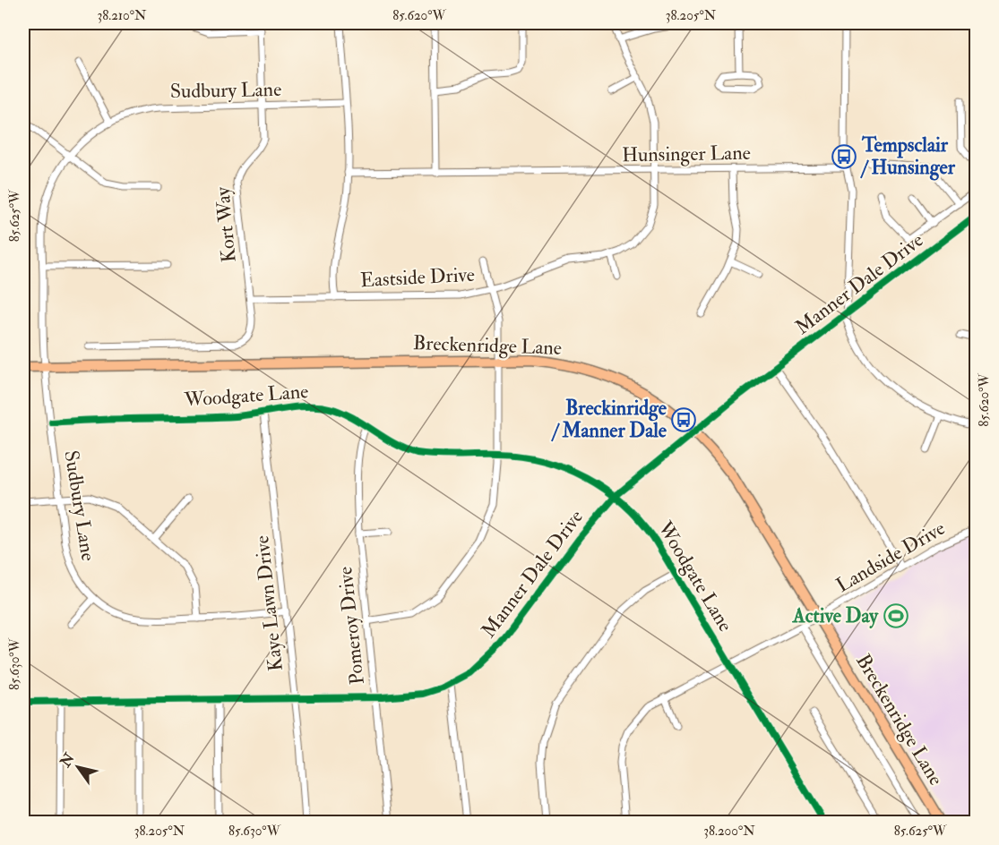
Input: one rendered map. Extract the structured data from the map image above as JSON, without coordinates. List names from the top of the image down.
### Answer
{
  "streets": {
    "main road": ["Breckenridge Lane"],
    "street": [
      "Sudbury Lane",
      "Hunsinger Lane",
      "Kort Way",
      "Eastside Drive",
      "Manner Dale Drive",
      "Woodgate Lane",
      "Landside Drive",
      "Kaye Lawn Drive",
      "Pomeroy Drive"
    ]
  },
  "crossings": [
    ["Sudbury Lane", "Kort Way"],
    ["Sudbury Lane", "Breckenridge Lane"],
    ["Sudbury Lane", "Woodgate Lane"],
    ["Sudbury Lane", "Kaye Lawn Drive"],
    ["Hunsinger Lane", "Eastside Drive"],
    ["Kort Way", "Eastside Drive"],
    ["Manner Dale Drive", "Breckenridge Lane"],
    ["Manner Dale Drive", "Woodgate Lane"],
    ["Manner Dale Drive", "Kaye Lawn Drive"],
    ["Manner Dale Drive", "Pomeroy Drive"],
    ["Breckenridge Lane", "Landside Drive"],
    ["Woodgate Lane", "Landside Drive"],
    ["Woodgate Lane", "Kaye Lawn Drive"],
    ["Woodgate Lane", "Pomeroy Drive"]
  ],
  "places": {
    "bus stop": ["Tempsclair / Hunsinger", "Breckinridge / Manner Dale"],
    "sports": ["Active Day"]
  },
  "north": "top left",
  "coordinates": [
    "38.210°N",
    "85.620°W",
    "38.205°N",
    "85.625°W",
    "85.630°W",
    "38.200°N"
  ]
}
